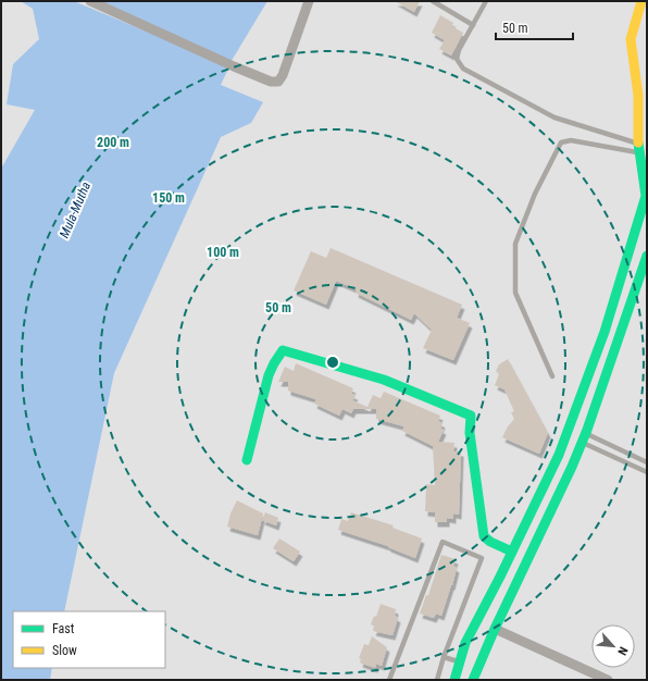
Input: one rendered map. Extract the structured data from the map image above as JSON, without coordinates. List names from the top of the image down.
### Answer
{
  "water": ["Mula-Mutha"],
  "legend": ["Fast", "Slow"],
  "scale_bar": "50 m",
  "north": "bottom right",
  "rings": [
    "200 m",
    "150 m",
    "100 m",
    "50 m"
  ]
}
